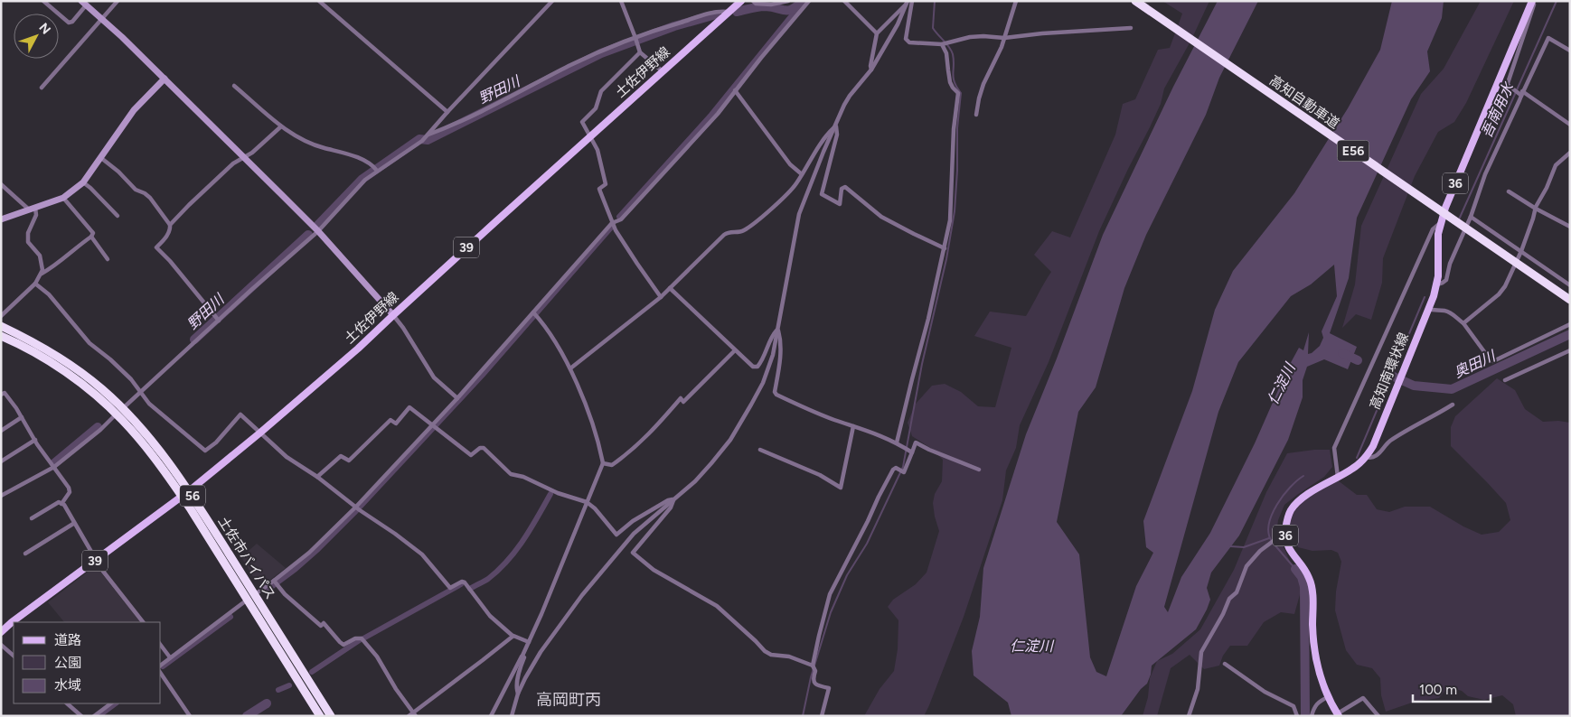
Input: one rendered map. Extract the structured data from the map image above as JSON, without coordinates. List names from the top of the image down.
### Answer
{
  "streets": {
    "highway": [
      "高知自動車道",
      "E56",
      "56",
      "土佐市バイパス"
    ],
    "main road": [
      "土佐伊野線",
      "36",
      "39",
      "高知南環状線"
    ]
  },
  "crossings": [
    ["土佐伊野線", "土佐市バイパス"],
    ["36", "高知南環状線"]
  ],
  "districts": ["高岡町丙"],
  "water": [
    "野田川",
    "吾南用水",
    "奥田川",
    "仁淀川"
  ],
  "legend": ["道路", "公園", "水域"],
  "scale_bar": "100 m",
  "north": "top right"
}
